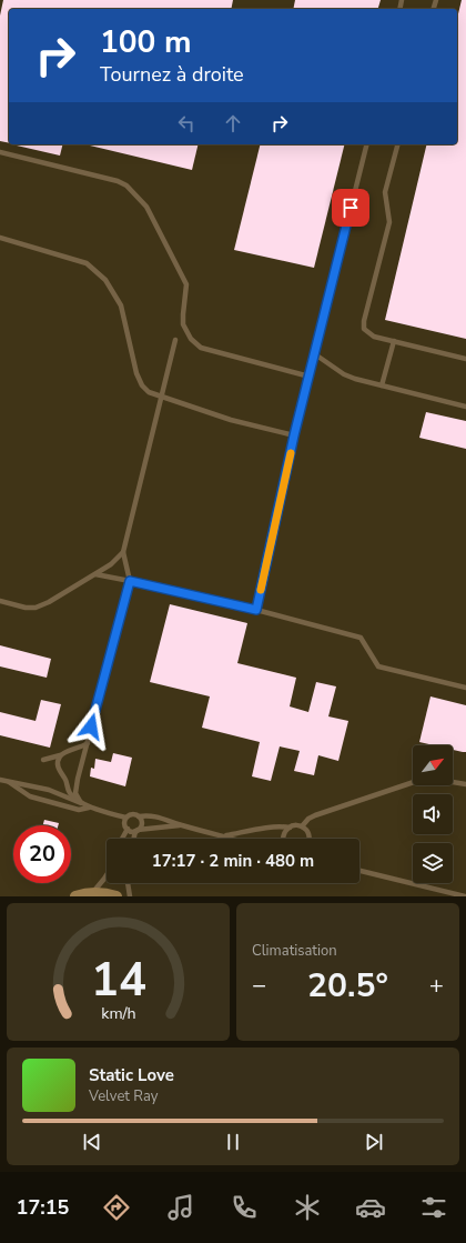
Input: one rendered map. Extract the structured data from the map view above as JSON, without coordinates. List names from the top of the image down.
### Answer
{
  "north": "top right",
  "page": {
    "turn": ["100 m", "Tournez à droite"],
    "limit": "20",
    "trip": "17:17 · 2 min · 480 m",
    "tile": "Climatisation",
    "heat": ["−", "20.5°", "+"],
    "song": ["Static Love", "Velvet Ray"],
    "tabs": "17:15",
    "gauge": ["14", "km/h"]
  }
}
